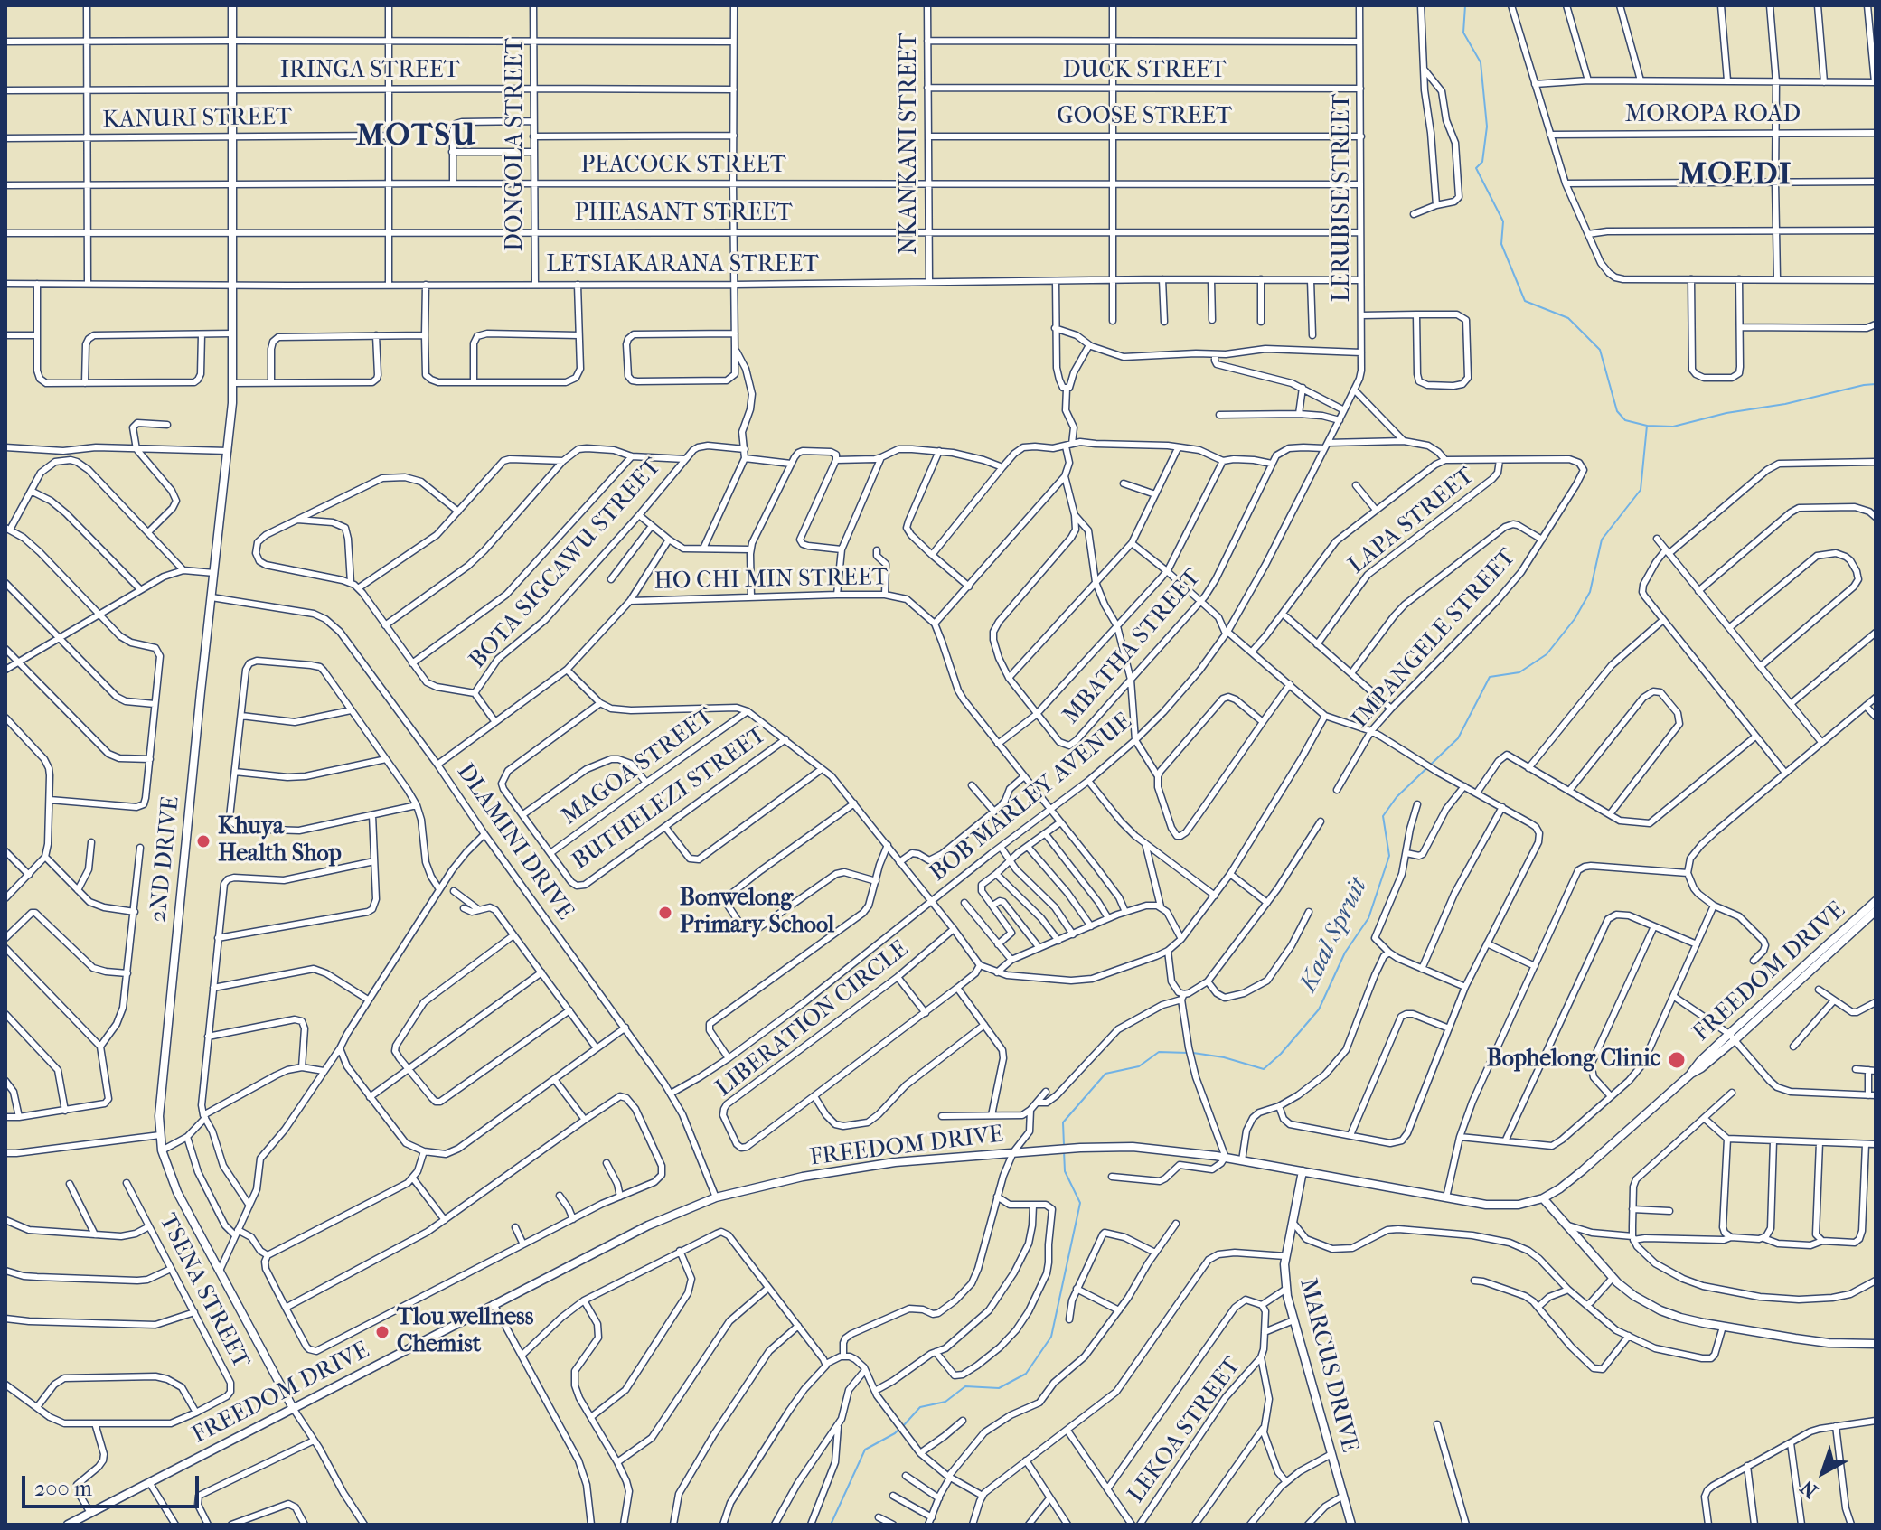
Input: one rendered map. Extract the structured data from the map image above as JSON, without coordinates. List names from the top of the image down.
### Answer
{
  "streets": {
    "street": [
      "IRINGA STREET",
      "DUCK STREET",
      "MOROPA ROAD",
      "GOOSE STREET",
      "KANURI STREET",
      "NKANKANI STREET",
      "DONGOLA STREET",
      "PEACOCK STREET",
      "LERUBISE STREET",
      "PHEASANT STREET",
      "LETSIAKARANA STREET",
      "LAPA STREET",
      "BOTA SIGCAWU STREET",
      "HO CHI MIN STREET",
      "IMPANGELE STREET",
      "MBATHA STREET",
      "MAGOA STREET",
      "BOB MARLEY AVENUE",
      "BUTHELEZI STREET",
      "DLAMINI DRIVE",
      "2ND DRIVE",
      "FREEDOM DRIVE",
      "LIBERATION CIRCLE",
      "TSENA STREET",
      "MARCUS DRIVE",
      "LEKOA STREET"
    ]
  },
  "crossings": [
    ["IRINGA STREET", "DONGOLA STREET"],
    ["IRINGA STREET", "2ND DRIVE"],
    ["DUCK STREET", "NKANKANI STREET"],
    ["DUCK STREET", "LERUBISE STREET"],
    ["GOOSE STREET", "NKANKANI STREET"],
    ["GOOSE STREET", "LERUBISE STREET"],
    ["KANURI STREET", "2ND DRIVE"],
    ["NKANKANI STREET", "PEACOCK STREET"],
    ["NKANKANI STREET", "PHEASANT STREET"],
    ["NKANKANI STREET", "LETSIAKARANA STREET"],
    ["DONGOLA STREET", "PEACOCK STREET"],
    ["DONGOLA STREET", "PHEASANT STREET"],
    ["DONGOLA STREET", "LETSIAKARANA STREET"],
    ["PEACOCK STREET", "LERUBISE STREET"],
    ["PEACOCK STREET", "2ND DRIVE"],
    ["LERUBISE STREET", "PHEASANT STREET"],
    ["LERUBISE STREET", "LETSIAKARANA STREET"],
    ["LERUBISE STREET", "BOB MARLEY AVENUE"],
    ["PHEASANT STREET", "2ND DRIVE"],
    ["LETSIAKARANA STREET", "2ND DRIVE"],
    ["LAPA STREET", "IMPANGELE STREET"],
    ["HO CHI MIN STREET", "BOB MARLEY AVENUE"],
    ["HO CHI MIN STREET", "DLAMINI DRIVE"],
    ["MAGOA STREET", "BUTHELEZI STREET"],
    ["BOB MARLEY AVENUE", "DLAMINI DRIVE"],
    ["DLAMINI DRIVE", "2ND DRIVE"],
    ["DLAMINI DRIVE", "FREEDOM DRIVE"],
    ["2ND DRIVE", "FREEDOM DRIVE"],
    ["FREEDOM DRIVE", "MARCUS DRIVE"]
  ],
  "districts": ["MOTSU", "MOEDI"],
  "water": ["Kaal Spruit"],
  "places": [
    "Khuya Health Shop",
    "Bonwelong Primary School",
    "Bophelong Clinic",
    "Tlou wellness Chemist"
  ],
  "scale_bar": "200 m",
  "north": "bottom left"
}
